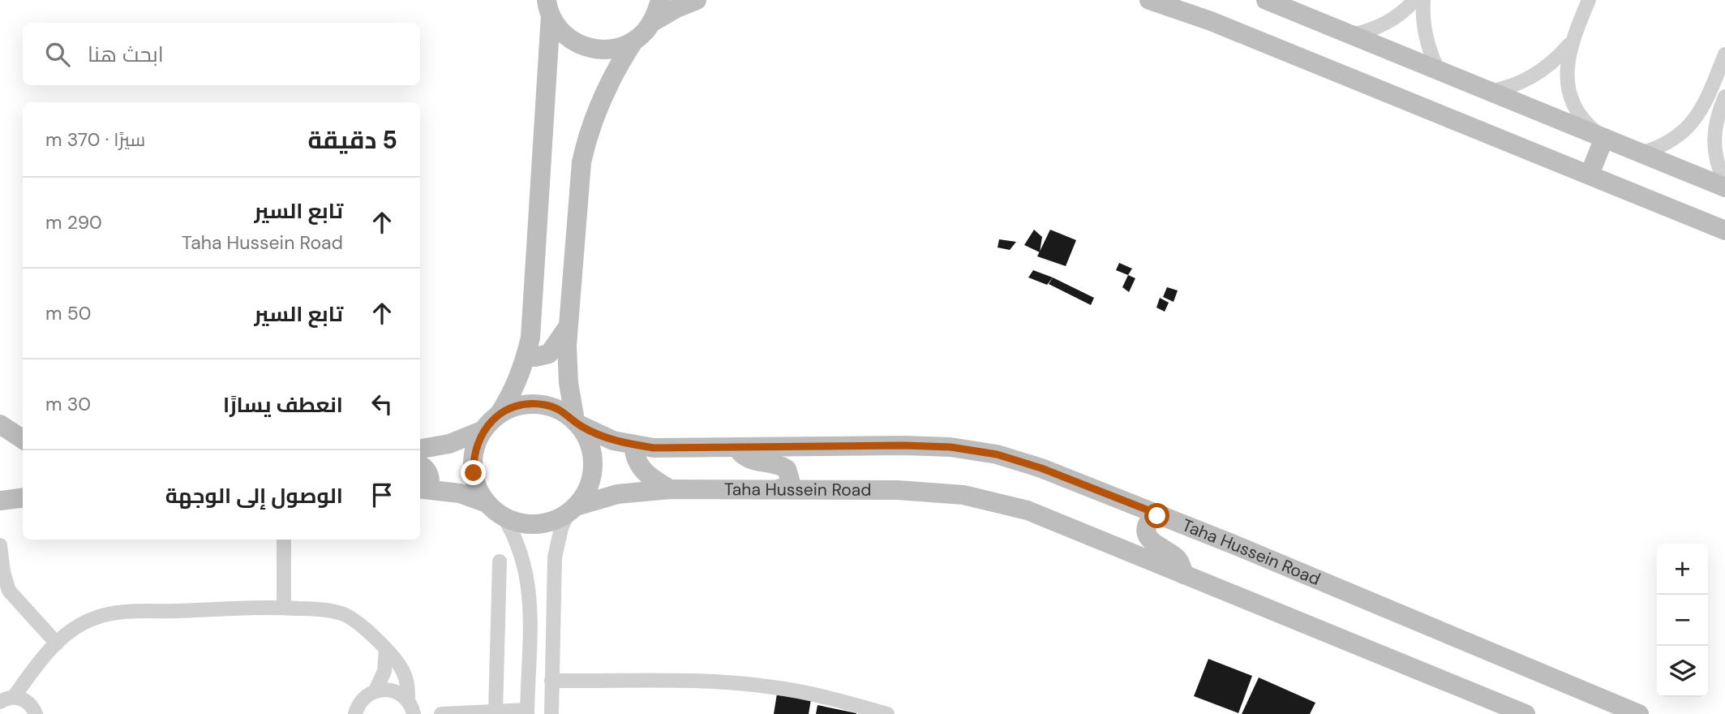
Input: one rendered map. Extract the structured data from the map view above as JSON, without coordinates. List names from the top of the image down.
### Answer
{
  "streets": {
    "main road": ["Taha Hussein Road"]
  },
  "page": {
    "search": "ابحث هنا",
    "heading": ["5 دقيقة", "سيرًا · 370 m"],
    "list": [
      ["تابع السير", "Taha Hussein Road", "290 m"],
      ["تابع السير", "50 m"],
      ["انعطف يسارًا", "30 m"],
      "الوصول إلى الوجهة"
    ],
    "map_buttons": ["+", "−"]
  }
}
